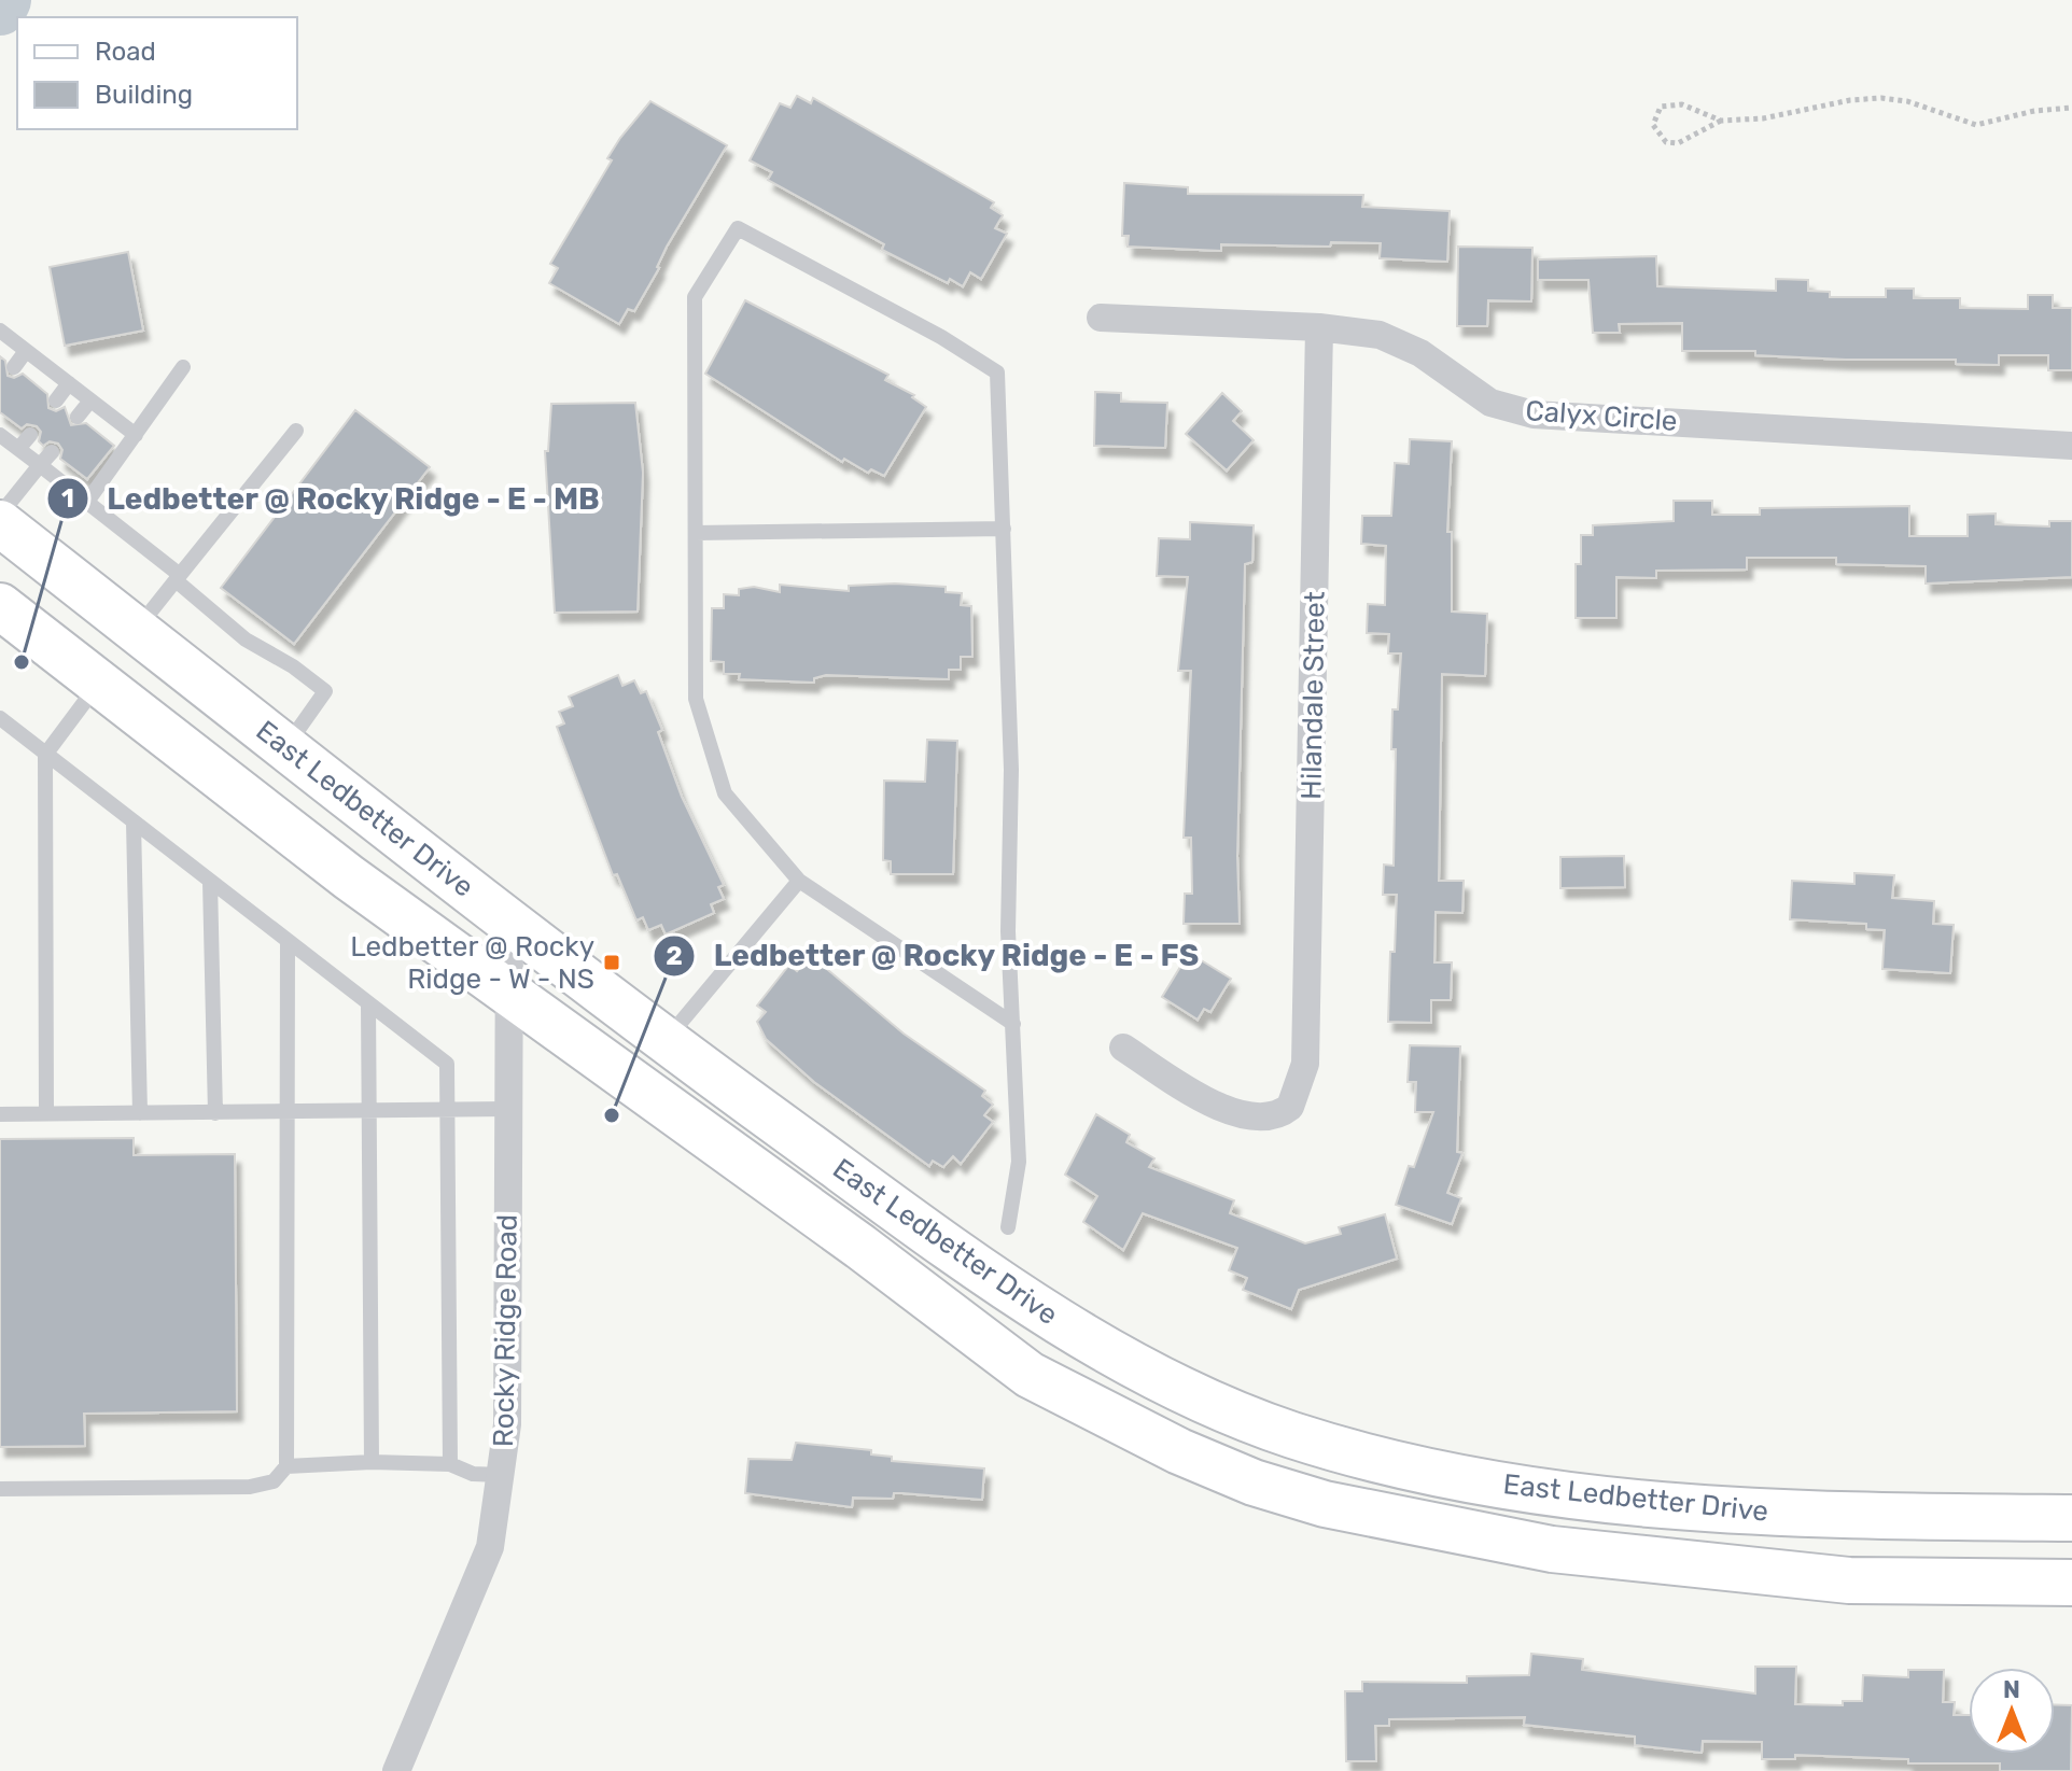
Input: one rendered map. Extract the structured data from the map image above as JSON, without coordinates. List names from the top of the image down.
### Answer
{
  "streets": {
    "main road": ["East Ledbetter Drive"],
    "street": ["Calyx Circle", "Hilandale Street", "Rocky Ridge Road"]
  },
  "crossings": [
    ["Calyx Circle", "Hilandale Street"],
    ["East Ledbetter Drive", "Rocky Ridge Road"]
  ],
  "places": {
    "other": ["Ledbetter @ Rocky Ridge - E - MB", "Ledbetter @ Rocky Ridge - E - FS"],
    "transit": ["Ledbetter @ Rocky Ridge - W - NS"]
  },
  "legend": ["Road", "Building"],
  "north": "top"
}
